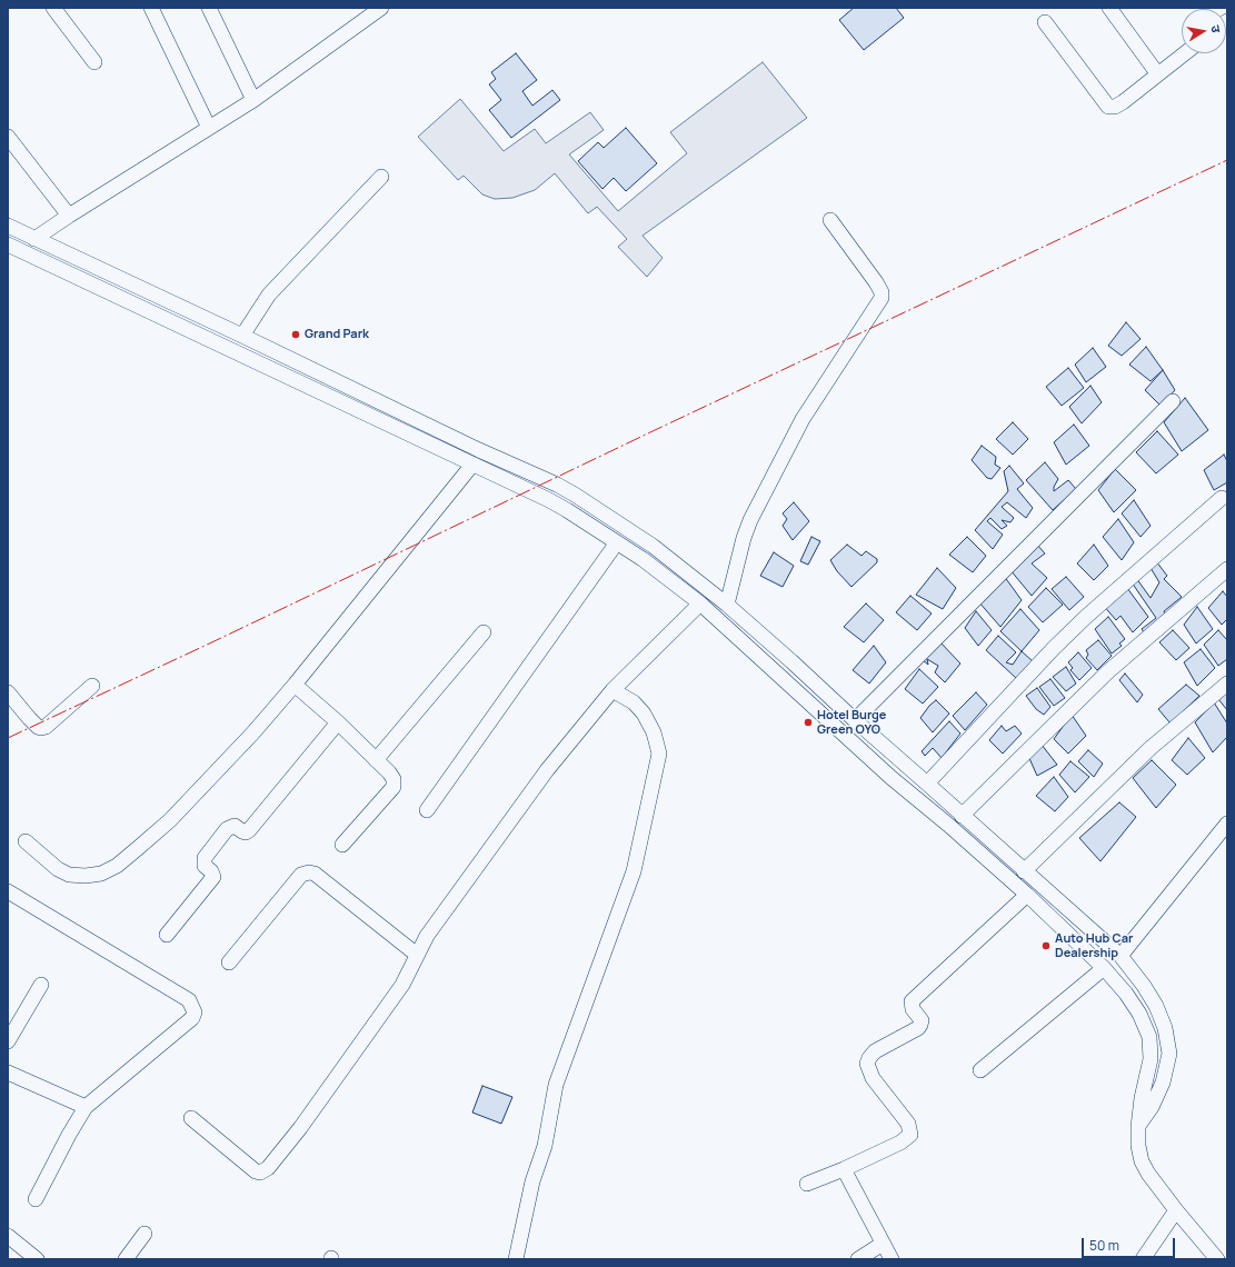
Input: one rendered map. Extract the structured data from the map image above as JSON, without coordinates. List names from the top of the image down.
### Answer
{
  "places": ["Grand Park", "Hotel Burge Green OYO", "Auto Hub Car Dealership"],
  "scale_bar": "50 m",
  "north": "right"
}
